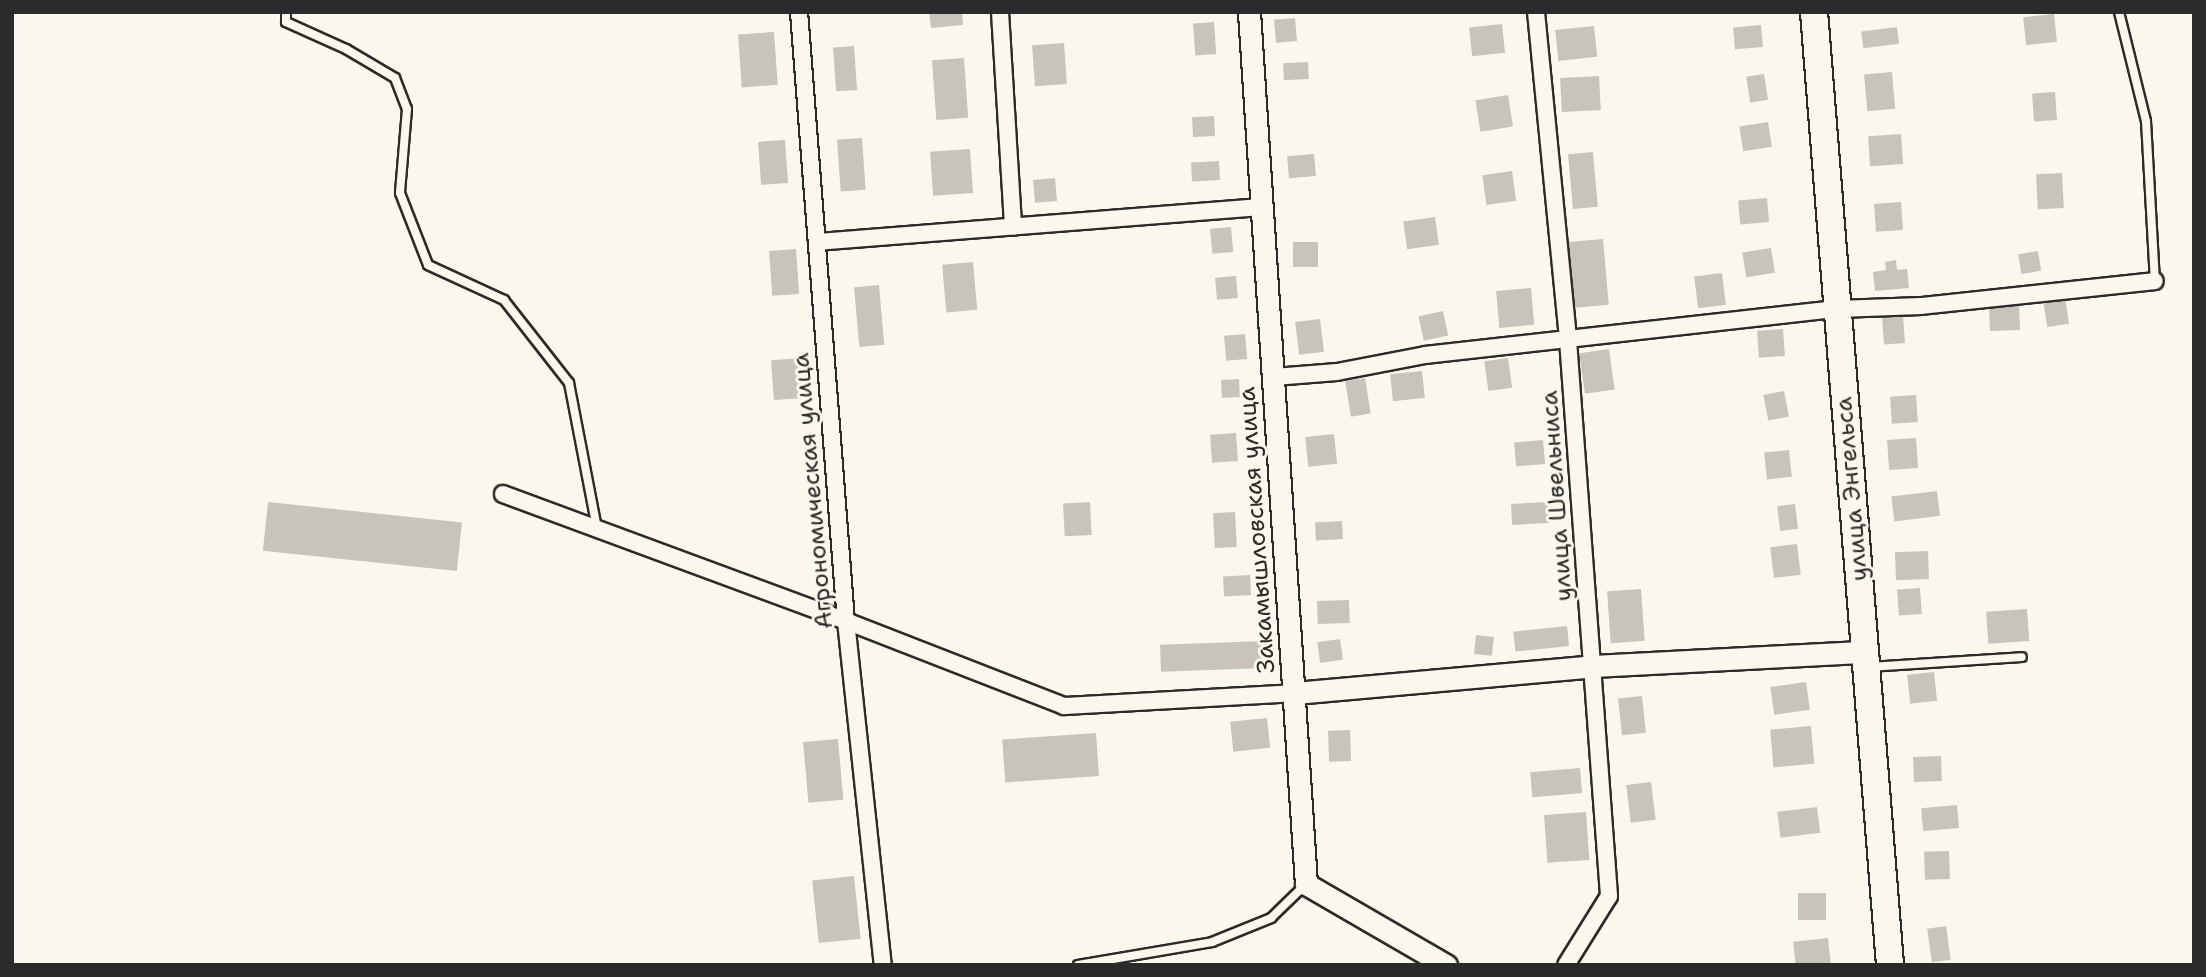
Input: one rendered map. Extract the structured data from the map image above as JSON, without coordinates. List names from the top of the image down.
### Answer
{
  "streets": {
    "main road": ["улица Энгельса"],
    "street": ["Агрономическая улица", "улица Швельниса", "Закамышловская улица"]
  }
}
